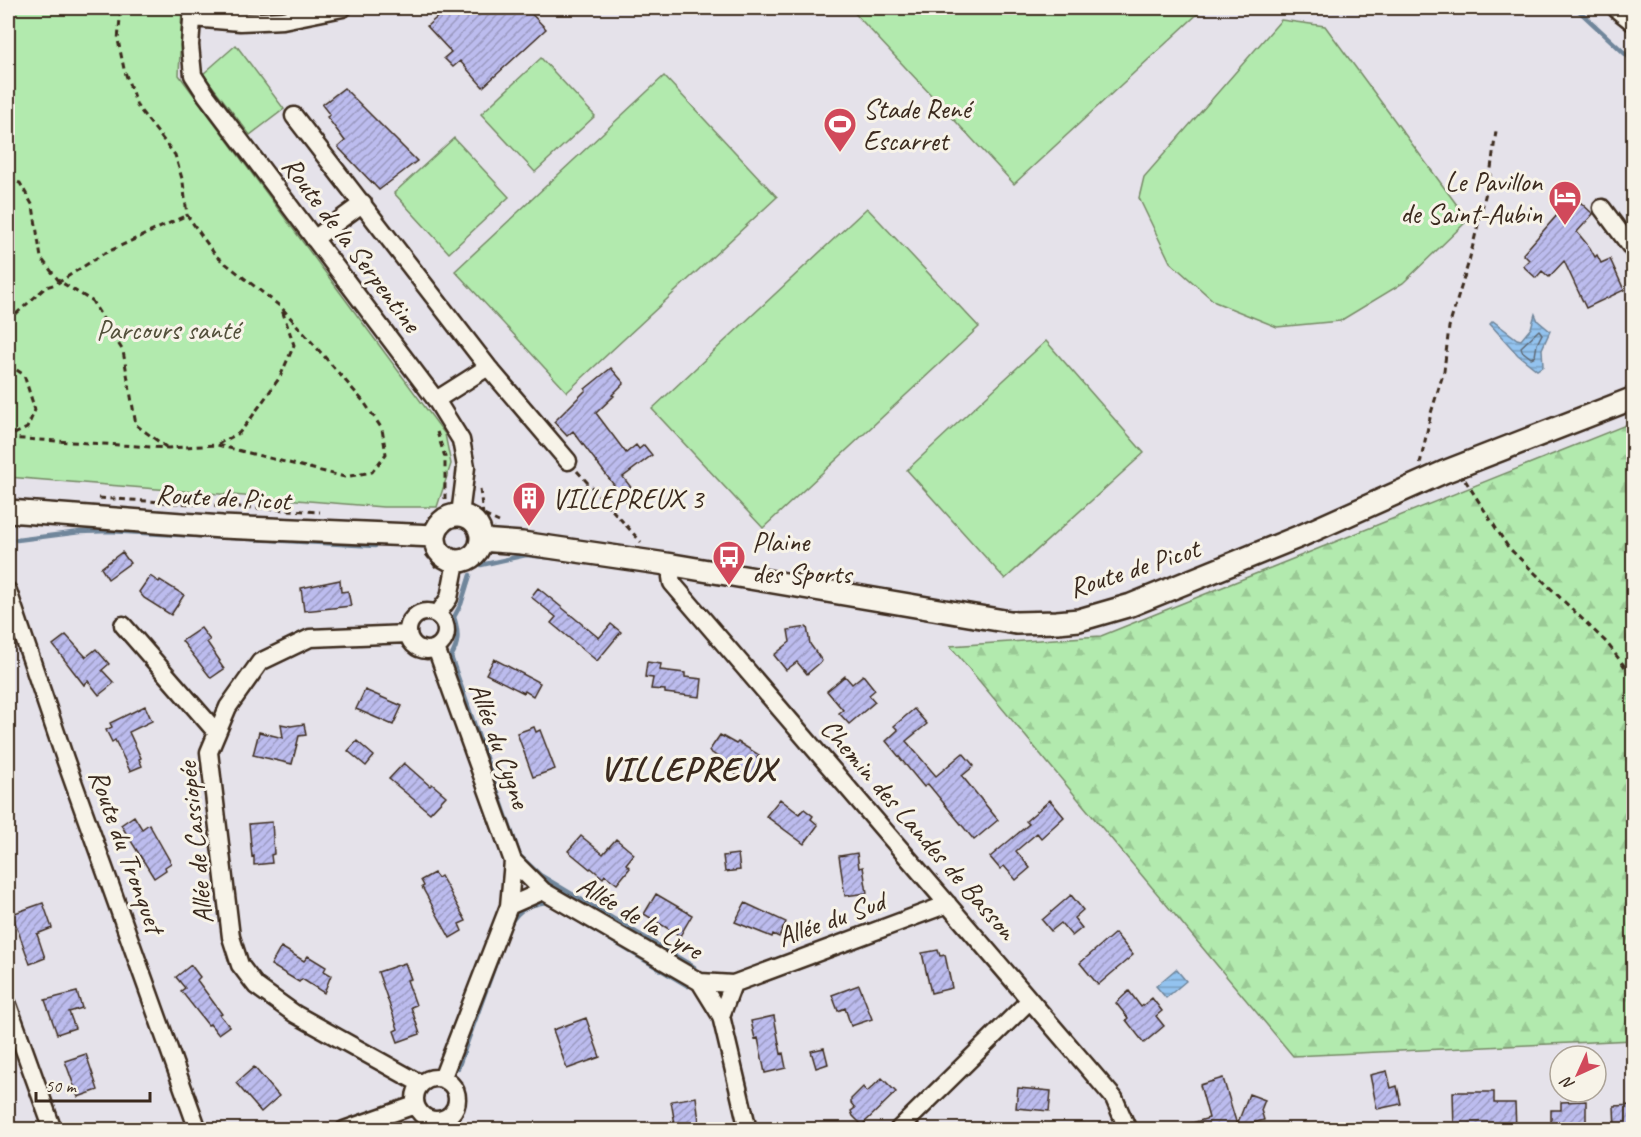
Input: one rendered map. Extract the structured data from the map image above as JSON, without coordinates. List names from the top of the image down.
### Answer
{
  "streets": {
    "main road": ["Route de Picot"],
    "street": [
      "Route de la Serpentine",
      "Allée du Cygne",
      "Chemin des Landes de Basson",
      "Allée de Cassiopée",
      "Route du Tronquet",
      "Allée de la Lyre",
      "Allée du Sud"
    ]
  },
  "crossings": [
    ["Route de la Serpentine", "Route de Picot"],
    ["Route de Picot", "Chemin des Landes de Basson"],
    ["Allée du Cygne", "Allée de Cassiopée"],
    ["Allée du Cygne", "Allée de la Lyre"],
    ["Chemin des Landes de Basson", "Allée du Sud"],
    ["Allée de la Lyre", "Allée du Sud"]
  ],
  "districts": ["VILLEPREUX"],
  "parks": ["Parcours santé"],
  "places": {
    "sports": ["Stade René Escarret"],
    "hotel": ["Le Pavillon de Saint-Aubin"],
    "building": ["VILLEPREUX 3"],
    "bus stop": ["Plaine des Sports"]
  },
  "scale_bar": "50 m",
  "north": "bottom left"
}
